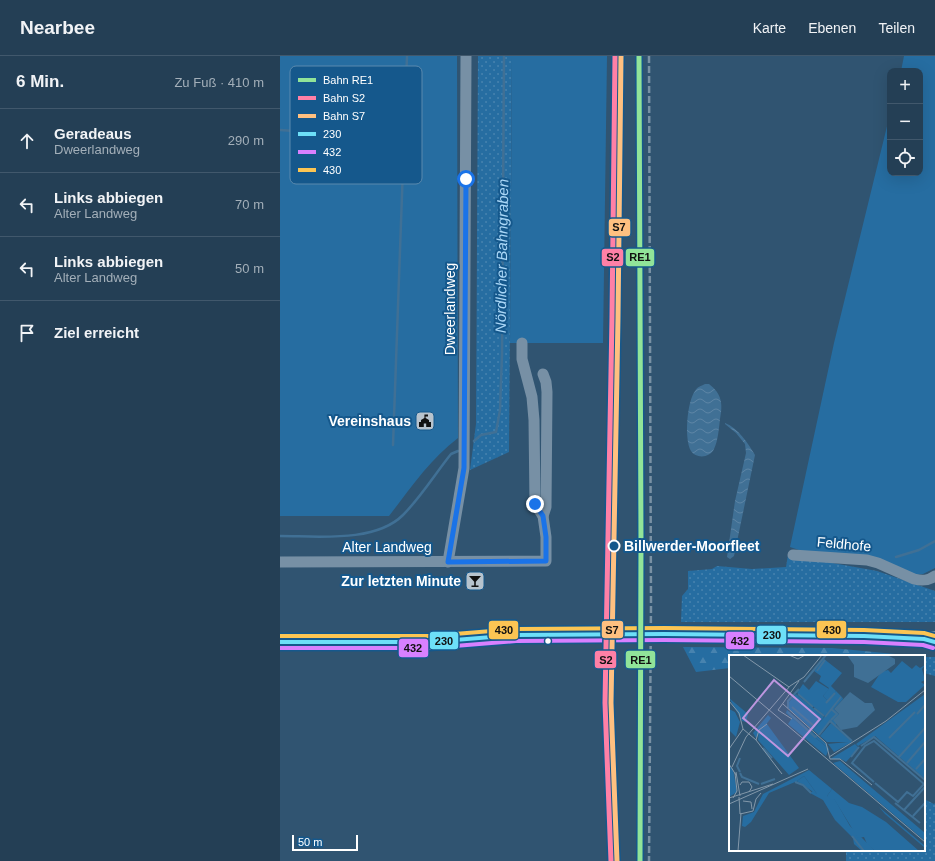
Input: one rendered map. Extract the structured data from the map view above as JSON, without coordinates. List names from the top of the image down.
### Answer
{
  "streets": {
    "street": ["Dweerlandweg", "Feldhofe", "Alter Landweg"]
  },
  "crossings": [
    ["Dweerlandweg", "Alter Landweg"]
  ],
  "water": ["Nördlicher Bahngraben"],
  "places": {
    "public building": ["Vereinshaus"],
    "other": ["Billwerder-Moorfleet"],
    "bar": ["Zur letzten Minute"]
  },
  "lines": [
    "rail line RE1",
    "rail line S2",
    "rail line S7",
    "transit line 430",
    "transit line 230",
    "transit line 432"
  ],
  "legend": [
    "Bahn RE1",
    "Bahn S2",
    "Bahn S7",
    "230",
    "432",
    "430"
  ],
  "scale_bar": "50 m",
  "page": {
    "header": "Nearbee",
    "nav": ["Karte", "Ebenen", "Teilen"],
    "heading": ["6 Min.", "Zu Fuß · 410 m"],
    "map_buttons": ["+", "−"],
    "list": [
      ["Geradeaus", "Dweerlandweg", "290 m"],
      ["Links abbiegen", "Alter Landweg", "70 m"],
      ["Links abbiegen", "Alter Landweg", "50 m"],
      "Ziel erreicht"
    ],
    "scale": "50 m"
  }
}
